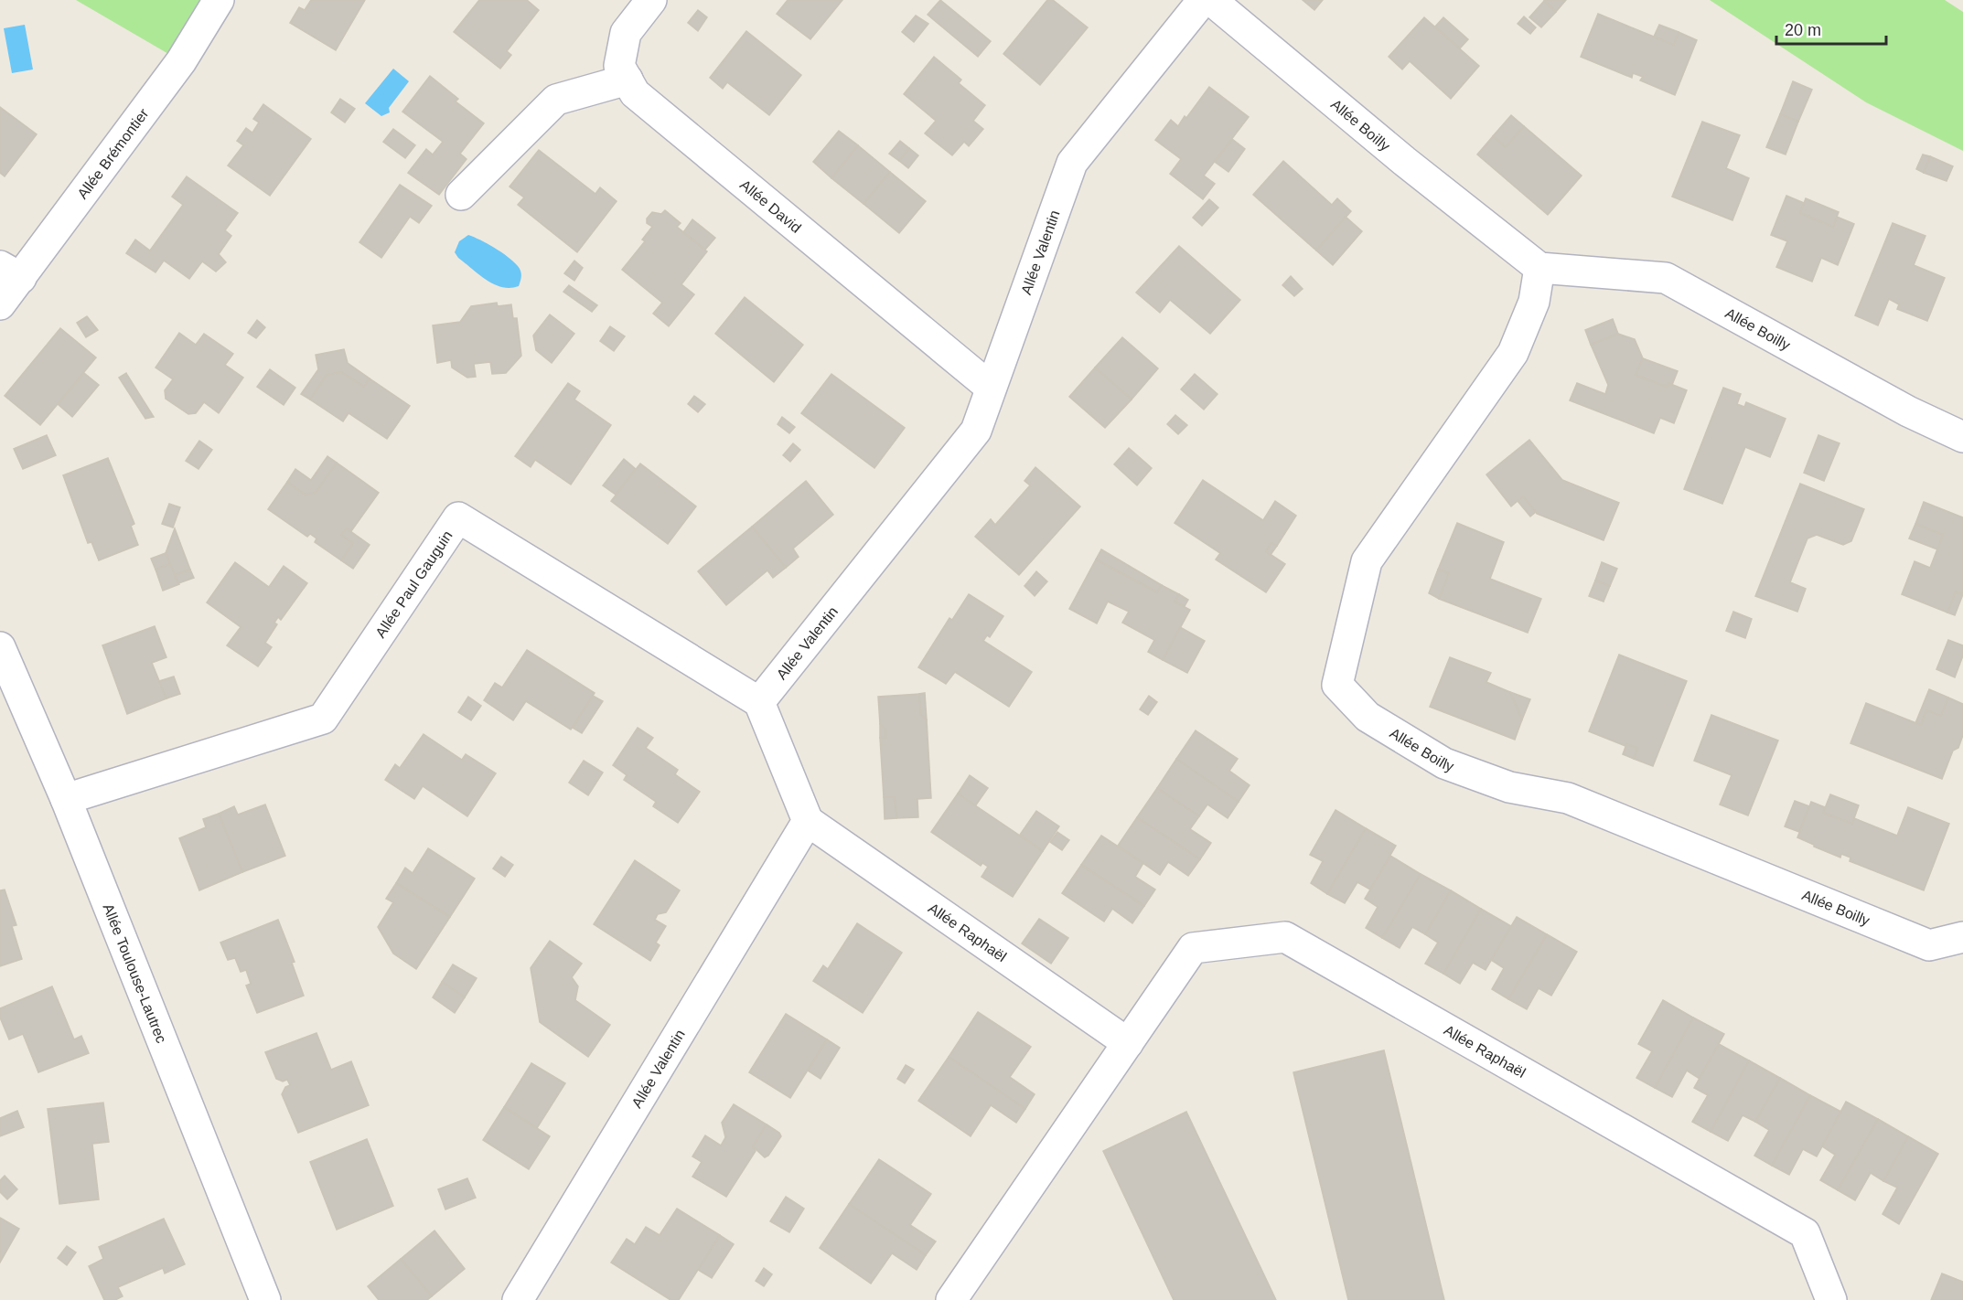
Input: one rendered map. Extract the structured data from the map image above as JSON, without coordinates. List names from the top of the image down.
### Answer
{
  "streets": {
    "street": [
      "Allée Boilly",
      "Allée Brémontier",
      "Allée David",
      "Allée Valentin",
      "Allée Paul Gauguin",
      "Allée Raphaël",
      "Allée Toulouse-Lautrec"
    ]
  },
  "crossings": [
    ["Allée David", "Allée Valentin"],
    ["Allée Valentin", "Allée Paul Gauguin"],
    ["Allée Valentin", "Allée Raphaël"],
    ["Allée Paul Gauguin", "Allée Toulouse-Lautrec"]
  ],
  "scale_bar": "20 m"
}
